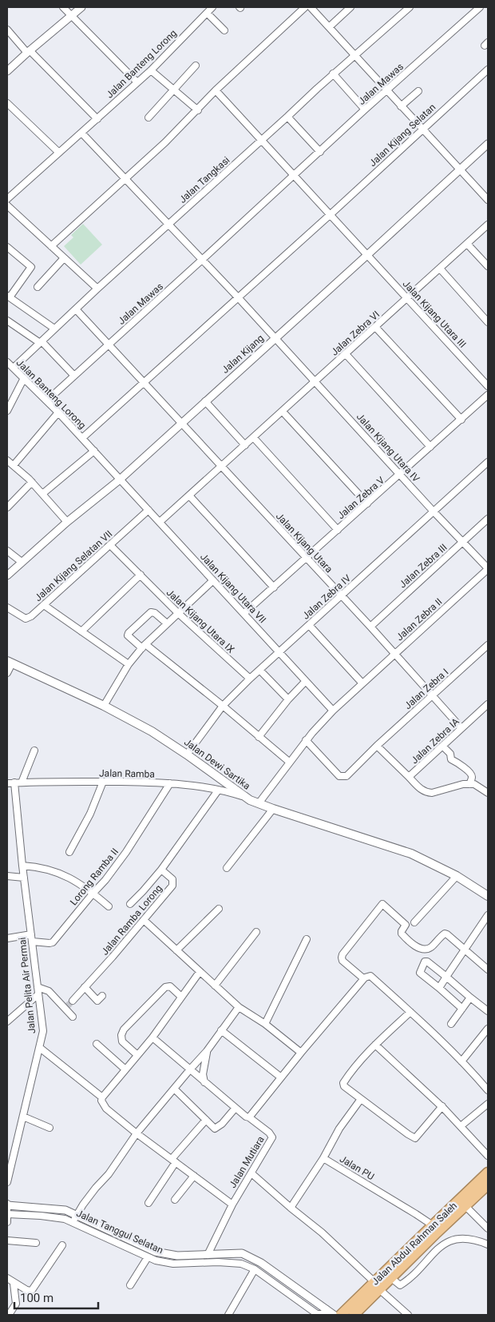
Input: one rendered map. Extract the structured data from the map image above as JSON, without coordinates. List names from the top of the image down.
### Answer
{
  "streets": {
    "highway": ["Jalan Abdul Rahman Saleh"],
    "main road": ["Jalan Dewi Sartika"],
    "street": [
      "Jalan Banteng Lorong",
      "Jalan Mawas",
      "Jalan Kijang Selatan",
      "Jalan Tangkasi",
      "Jalan Kijang Utara III",
      "Jalan Zebra VI",
      "Jalan Kijang",
      "Jalan Kijang Utara IV",
      "Jalan Zebra V",
      "Jalan Kijang Utara",
      "Jalan Kijang Selatan VII",
      "Jalan Zebra III",
      "Jalan Kijang Utara VII",
      "Jalan Zebra IV",
      "Jalan Zebra II",
      "Jalan Kijang Utara IX",
      "Jalan Zebra I",
      "Jalan Zebra IA",
      "Jalan Ramba",
      "Lorong Ramba II",
      "Jalan Ramba Lorong",
      "Jalan Pelita Air Permai",
      "Jalan Mutiara",
      "Jalan PU",
      "Jalan Tanggul Selatan"
    ]
  },
  "crossings": [
    ["Jalan Banteng Lorong", "Jalan Mawas"],
    ["Jalan Banteng Lorong", "Jalan Kijang Selatan"],
    ["Jalan Banteng Lorong", "Jalan Tangkasi"],
    ["Jalan Kijang Utara III", "Jalan Zebra VI"],
    ["Jalan Kijang Utara III", "Jalan Kijang"],
    ["Jalan Zebra VI", "Jalan Kijang Utara IV"],
    ["Jalan Zebra VI", "Jalan Kijang Utara"],
    ["Jalan Zebra VI", "Jalan Kijang Utara VII"],
    ["Jalan Kijang", "Jalan Kijang Utara IV"],
    ["Jalan Kijang", "Jalan Kijang Utara"],
    ["Jalan Kijang", "Jalan Kijang Utara VII"],
    ["Jalan Kijang Utara IV", "Jalan Zebra V"],
    ["Jalan Kijang Utara IV", "Jalan Zebra III"],
    ["Jalan Kijang Utara IV", "Jalan Zebra IV"],
    ["Jalan Kijang Utara IV", "Jalan Zebra II"],
    ["Jalan Zebra V", "Jalan Kijang Utara"],
    ["Jalan Zebra V", "Jalan Kijang Utara VII"],
    ["Jalan Kijang Utara", "Jalan Zebra III"],
    ["Jalan Kijang Utara", "Jalan Zebra IV"],
    ["Jalan Kijang Utara", "Jalan Zebra II"],
    ["Jalan Kijang Utara", "Jalan Zebra I"],
    ["Jalan Kijang Utara", "Jalan Zebra IA"],
    ["Jalan Kijang Selatan VII", "Jalan Kijang Utara VII"],
    ["Jalan Kijang Selatan VII", "Jalan Kijang Utara IX"],
    ["Jalan Kijang Utara VII", "Jalan Zebra IV"],
    ["Jalan Kijang Utara VII", "Jalan Zebra II"],
    ["Jalan Zebra IV", "Jalan Kijang Utara IX"],
    ["Jalan Zebra IV", "Jalan Dewi Sartika"],
    ["Jalan Zebra II", "Jalan Zebra I"],
    ["Jalan Zebra II", "Jalan Dewi Sartika"],
    ["Jalan Zebra I", "Jalan Zebra IA"],
    ["Jalan Dewi Sartika", "Jalan Ramba"],
    ["Jalan Ramba", "Lorong Ramba II"],
    ["Jalan Ramba", "Jalan Ramba Lorong"],
    ["Jalan Ramba", "Jalan Pelita Air Permai"],
    ["Lorong Ramba II", "Jalan Pelita Air Permai"],
    ["Jalan Mutiara", "Jalan Tanggul Selatan"],
    ["Jalan PU", "Jalan Abdul Rahman Saleh"]
  ],
  "scale_bar": "100 m"
}
